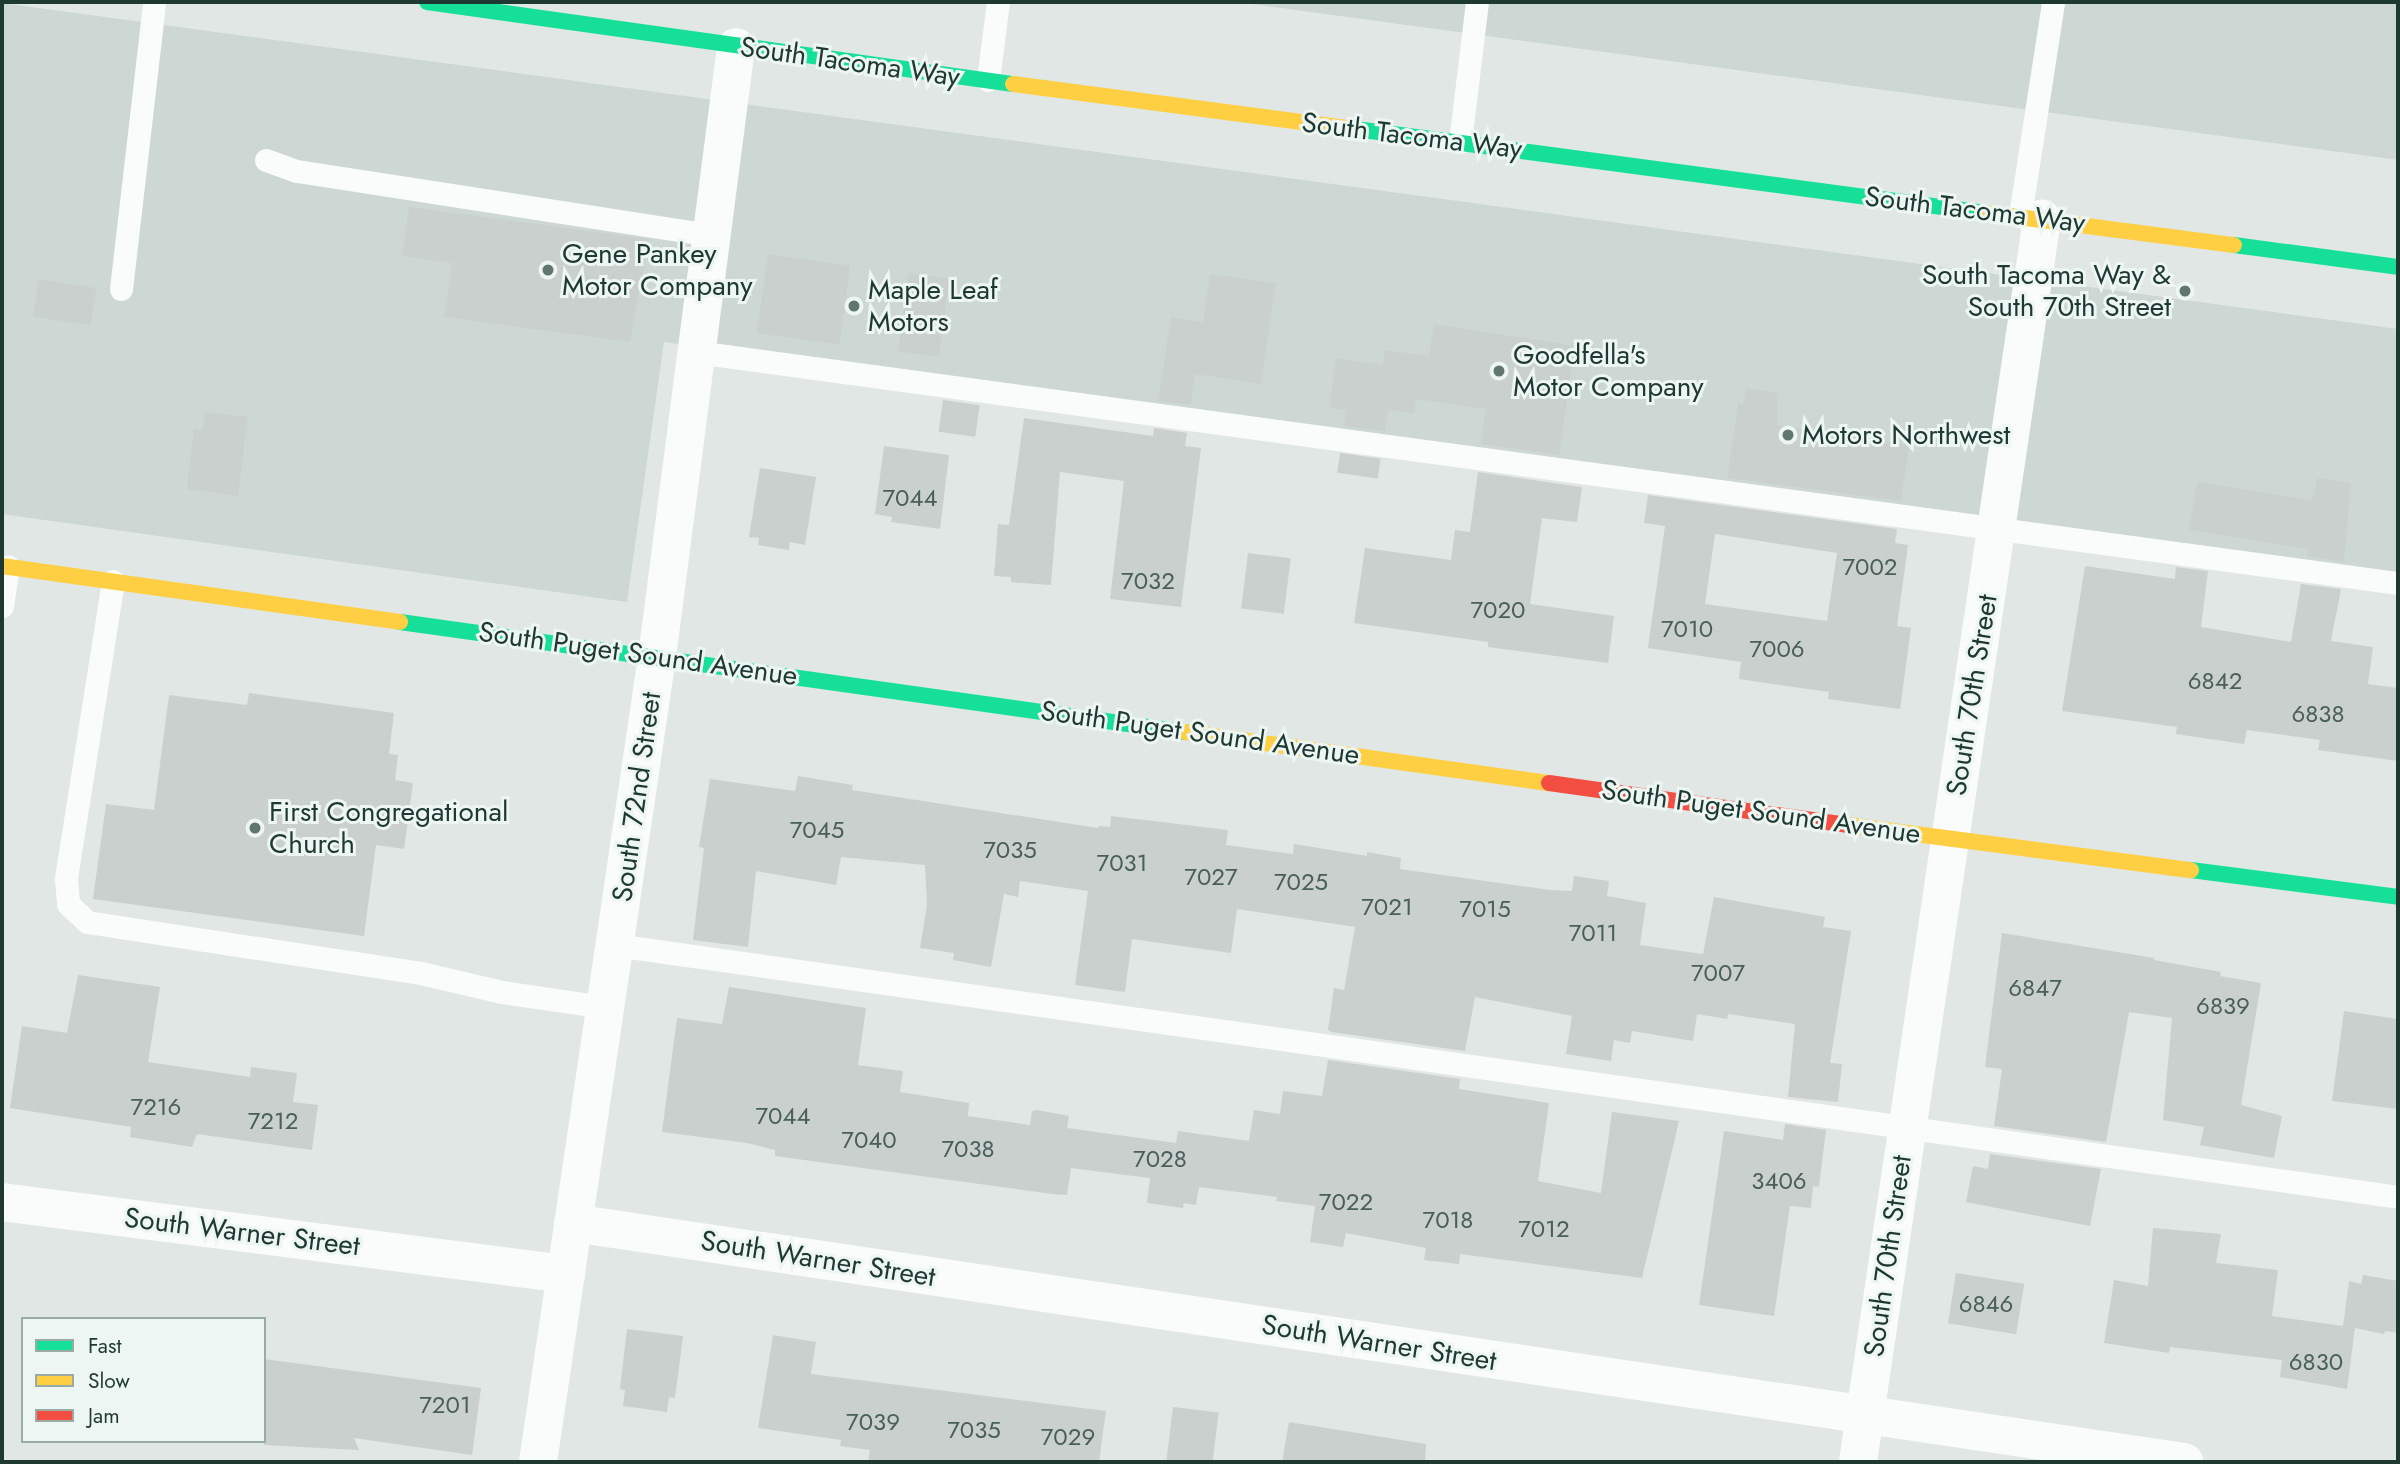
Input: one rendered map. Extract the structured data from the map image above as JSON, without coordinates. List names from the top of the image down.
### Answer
{
  "streets": {
    "street": [
      "South Tacoma Way",
      "South Puget Sound Avenue",
      "South 70th Street",
      "South 72nd Street",
      "South Warner Street"
    ]
  },
  "crossings": [
    ["South Tacoma Way", "South 70th Street"],
    ["South Tacoma Way", "South 72nd Street"],
    ["South Puget Sound Avenue", "South 70th Street"],
    ["South Puget Sound Avenue", "South 72nd Street"],
    ["South 70th Street", "South Warner Street"],
    ["South 72nd Street", "South Warner Street"]
  ],
  "places": [
    "Gene Pankey Motor Company",
    "South Tacoma Way & South 70th Street",
    "Maple Leaf Motors",
    "Goodfella's Motor Company",
    "Motors Northwest",
    "First Congregational Church"
  ],
  "house_numbers": [
    "7044",
    "7002",
    "7032",
    "7020",
    "7010",
    "7006",
    "6842",
    "6838",
    "7045",
    "7035",
    "7031",
    "7027",
    "7025",
    "7021",
    "7015",
    "7011",
    "7007",
    "6847",
    "6839",
    "7216",
    "7044",
    "7212",
    "7040",
    "7038",
    "7028",
    "3406",
    "7022",
    "7018",
    "7012",
    "6846",
    "6830",
    "7201",
    "7039",
    "7035",
    "7029"
  ],
  "legend": ["Fast", "Slow", "Jam"]
}
